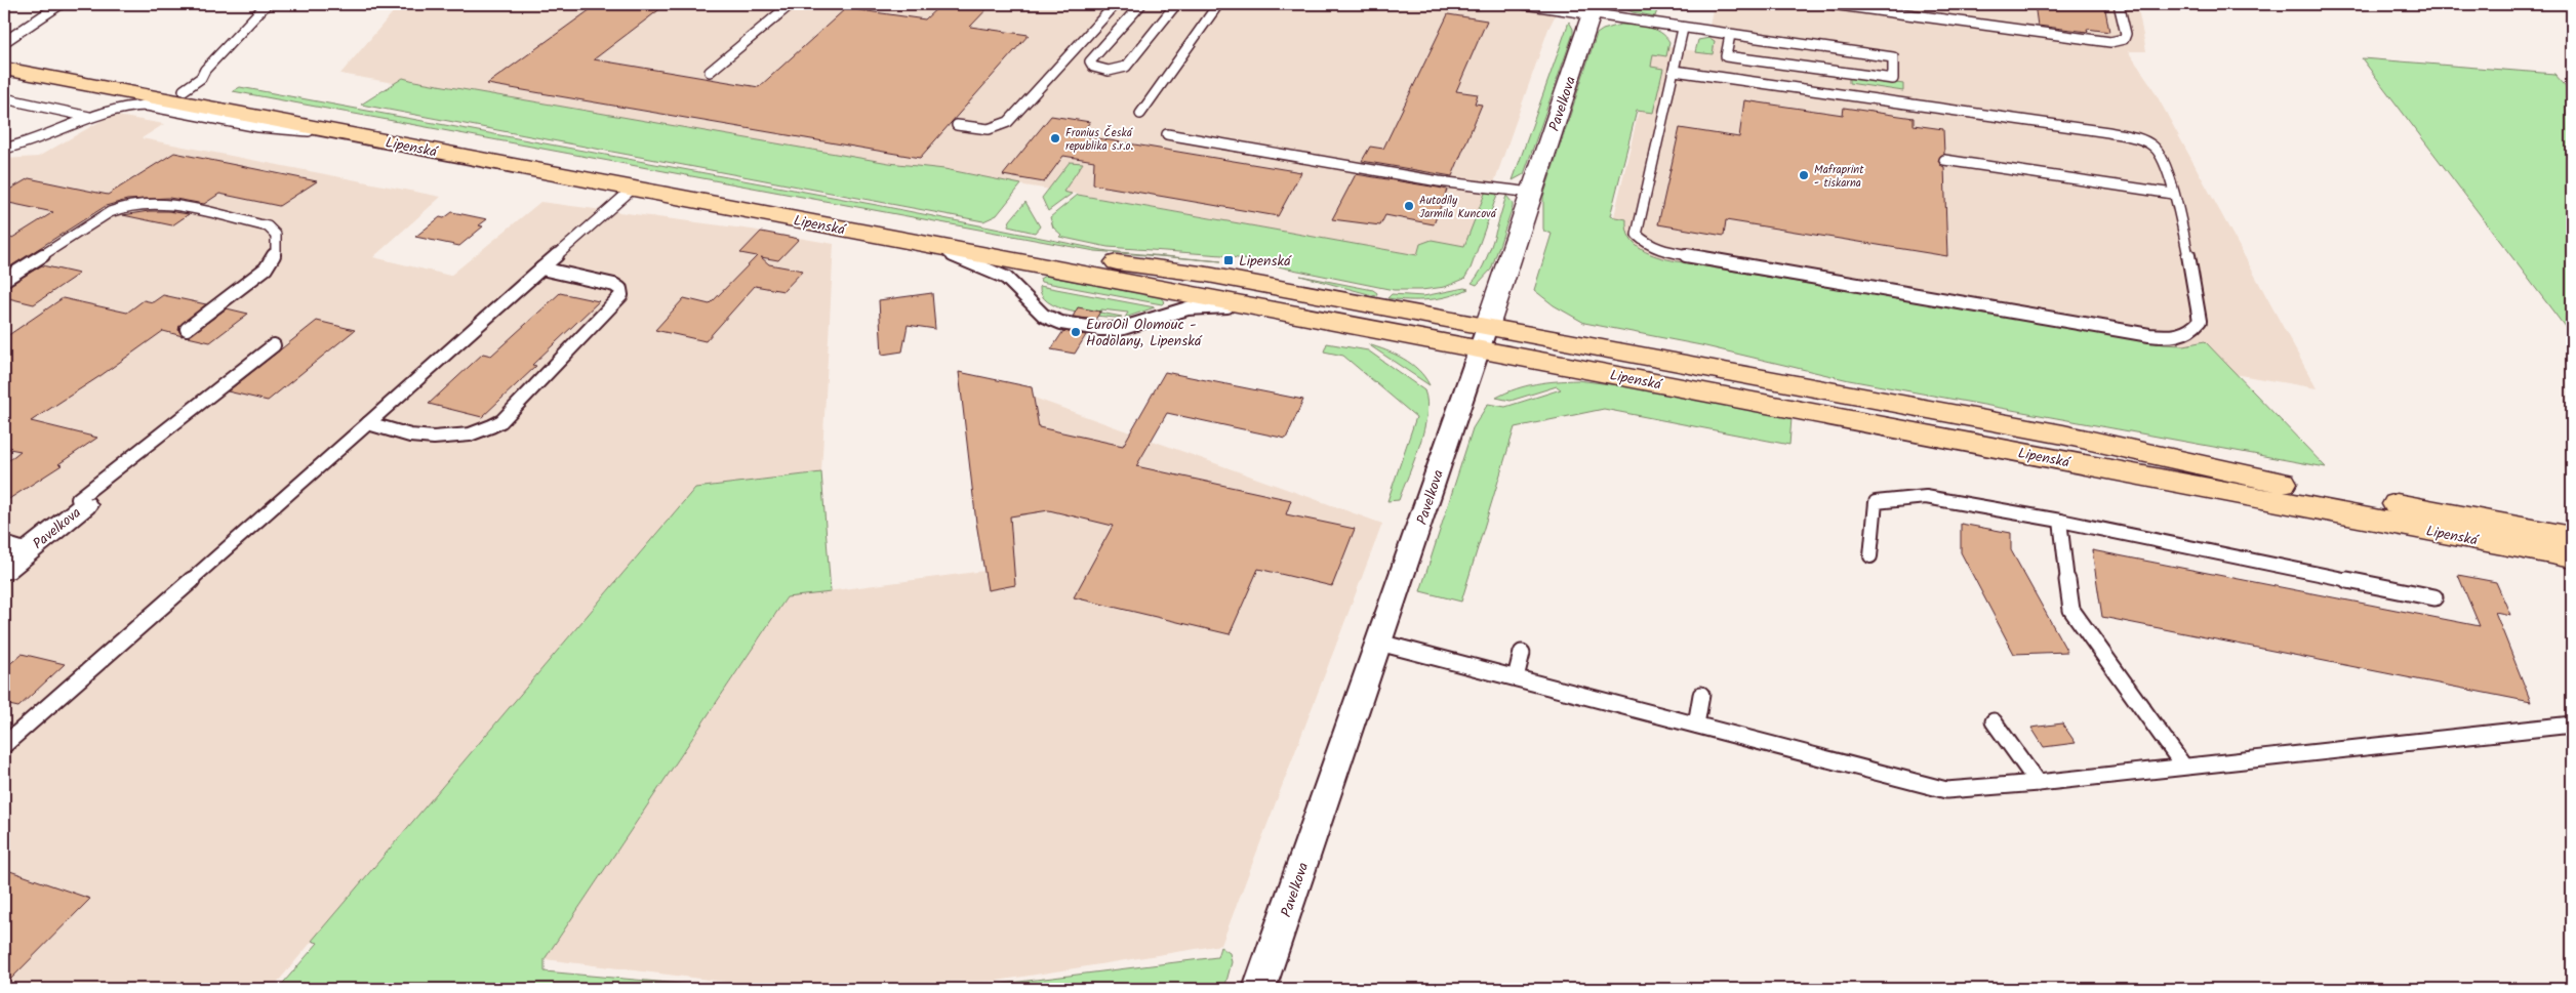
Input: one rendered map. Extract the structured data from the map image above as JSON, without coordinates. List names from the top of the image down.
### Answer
{
  "streets": {
    "main road": ["Lipenská"],
    "street": ["Pavelkova"]
  },
  "crossings": [
    ["Pavelkova", "Lipenská"]
  ],
  "places": {
    "other": [
      "Fronius Česká republika s.r.o.",
      "Mafraprint - tiskarna",
      "Autodíly Jarmila Kuncová",
      "EuroOil Olomouc - Hodolany, Lipenská"
    ],
    "transit": ["Lipenská"]
  }
}
